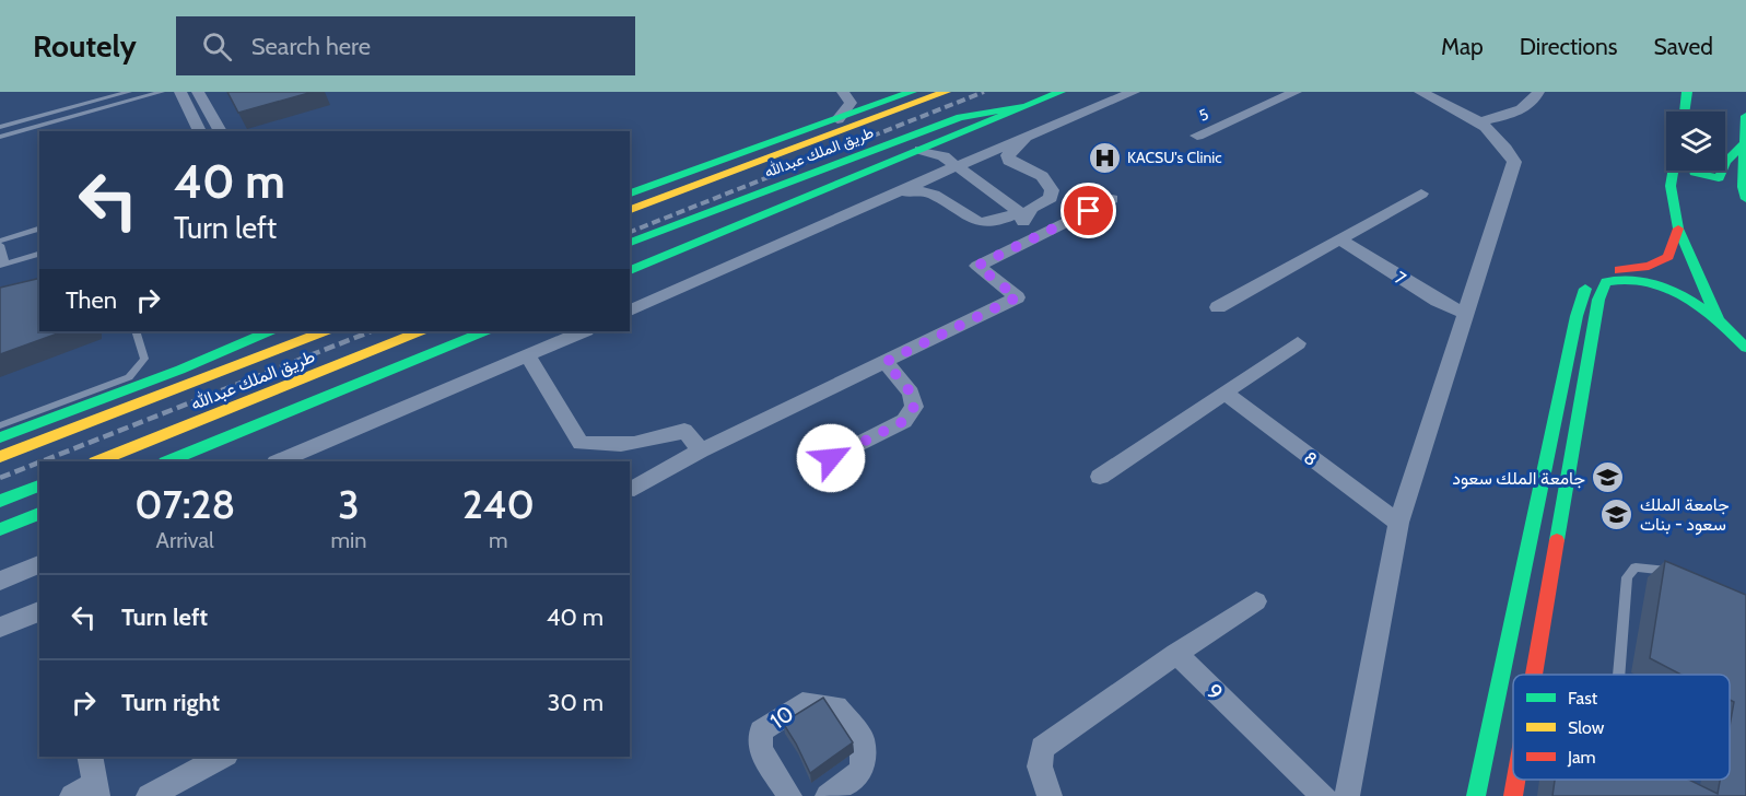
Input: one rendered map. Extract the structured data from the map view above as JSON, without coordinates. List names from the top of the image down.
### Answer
{
  "streets": {
    "main road": ["طريق الملك عبدالله"],
    "street": [
      "5",
      "7",
      "8",
      "9",
      "10"
    ]
  },
  "places": {
    "hospital": ["KACSU's Clinic"],
    "school or university": ["جامعة الملك سعود", "جامعة الملك سعود - بنات"]
  },
  "legend": ["Fast", "Slow", "Jam"],
  "page": {
    "header": "Routely",
    "search": "Search here",
    "nav": ["Map", "Directions", "Saved"],
    "turn": ["40 m", "Turn left"],
    "then": "Then",
    "eta": [
      "07:28",
      "Arrival",
      "3",
      "min",
      "240",
      "m"
    ],
    "list": [
      {
        "name": "Turn left",
        "value": "40 m"
      },
      {
        "name": "Turn right",
        "value": "30 m"
      }
    ]
  }
}
